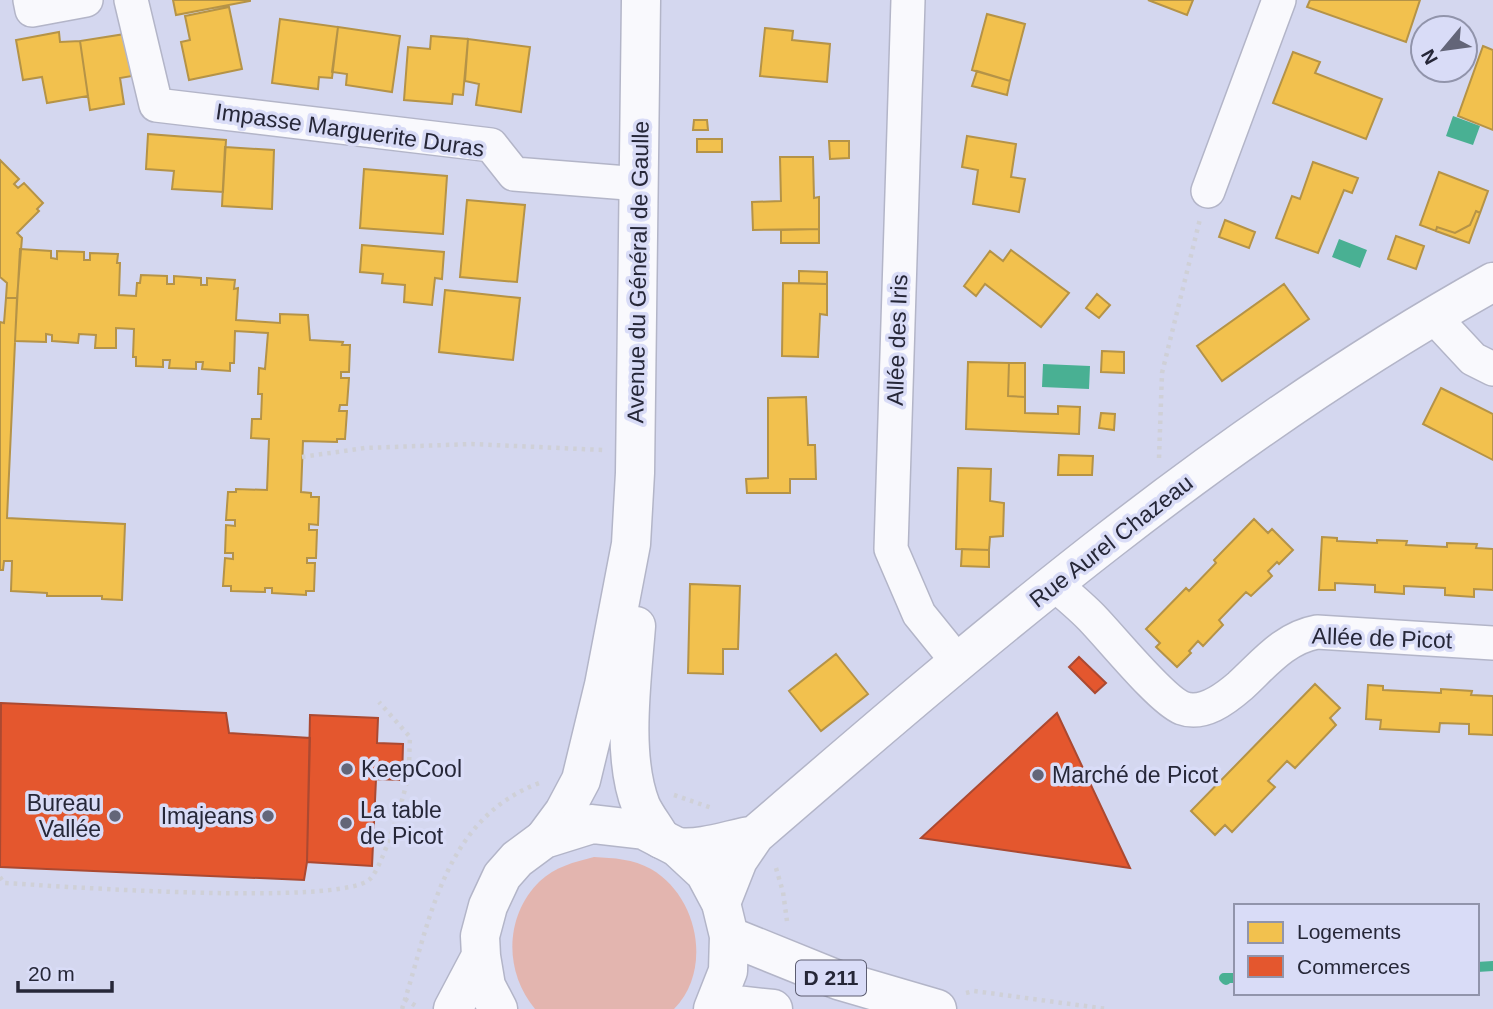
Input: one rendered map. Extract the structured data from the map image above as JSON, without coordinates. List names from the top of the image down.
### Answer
{
  "streets": {
    "main road": ["Avenue du Général de Gaulle", "Rue Aurel Chazeau", "D 211"],
    "street": ["Impasse Marguerite Duras", "Allée des Iris", "Allée de Picot"]
  },
  "crossings": [
    ["Impasse Marguerite Duras", "Avenue du Général de Gaulle"],
    ["Allée des Iris", "Rue Aurel Chazeau"],
    ["Rue Aurel Chazeau", "Allée de Picot"],
    ["Rue Aurel Chazeau", "D 211"]
  ],
  "places": [
    "KeepCool",
    "Marché de Picot",
    "Bureau Vallée",
    "Imajeans",
    "La table de Picot"
  ],
  "legend": ["Logements", "Commerces"],
  "scale_bar": "20 m",
  "north": "bottom left"
}
